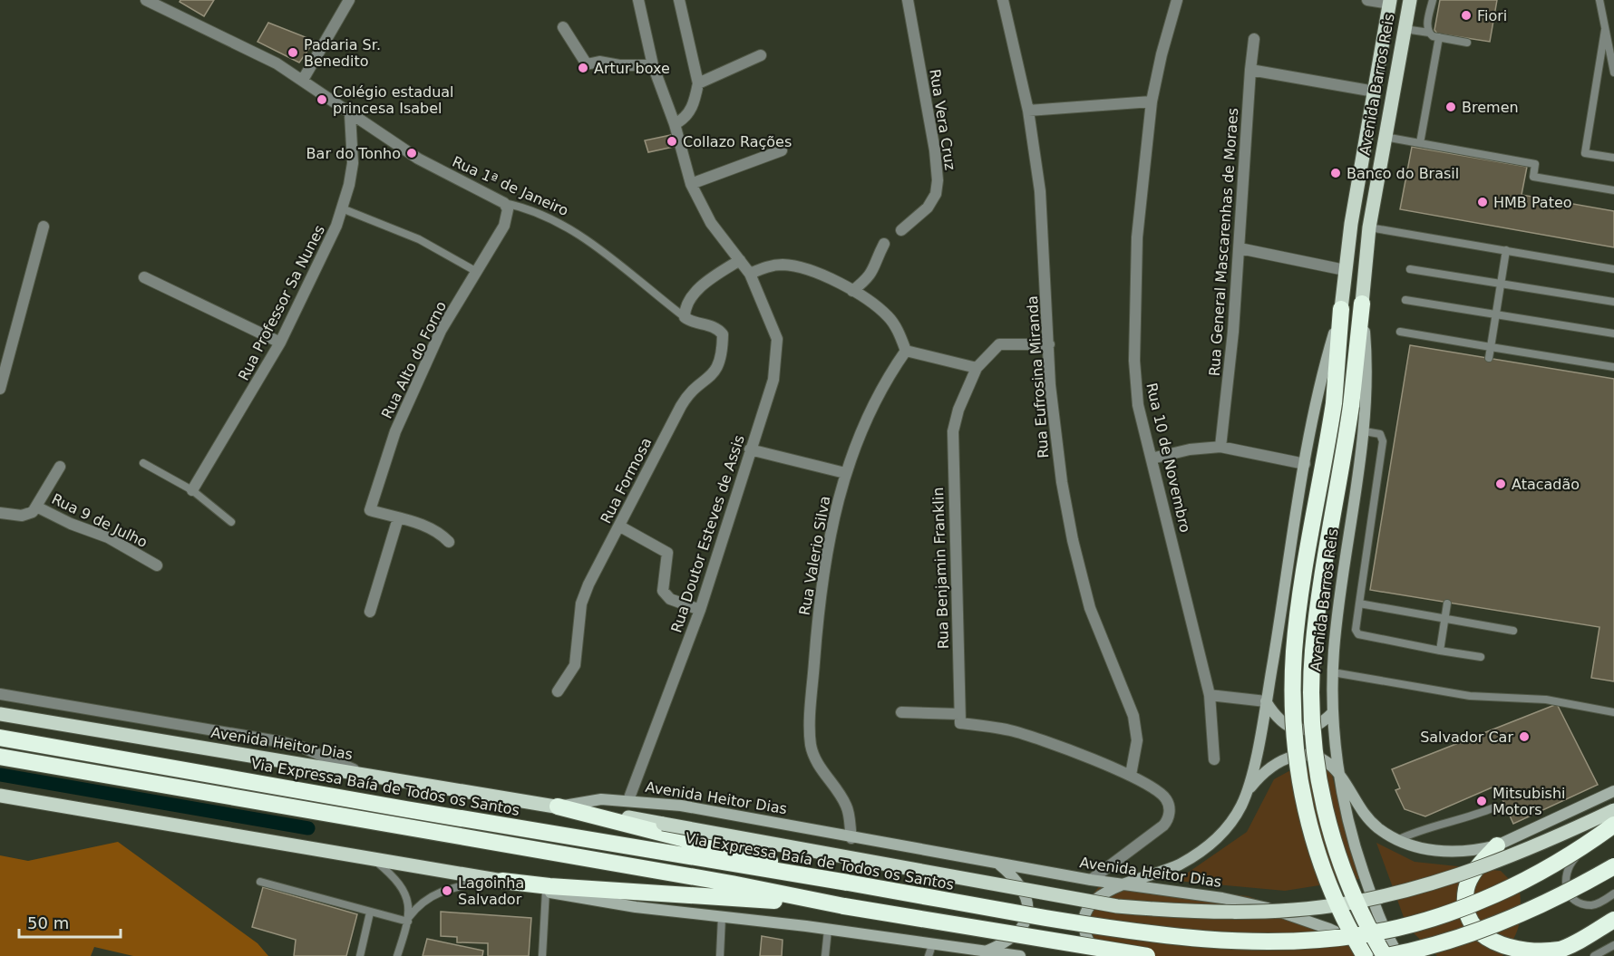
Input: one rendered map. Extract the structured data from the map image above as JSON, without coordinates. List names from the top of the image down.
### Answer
{
  "streets": {
    "highway": ["Avenida Barros Reis", "Via Expressa Baía de Todos os Santos"],
    "main road": ["Avenida Heitor Dias"],
    "street": [
      "Rua Vera Cruz",
      "Rua 1ª de Janeiro",
      "Rua General Mascarenhas de Moraes",
      "Rua Professor Sa Nunes",
      "Rua Alto do Forno",
      "Rua Eufrosina Miranda",
      "Rua 10 de Novembro",
      "Rua Formosa",
      "Rua 9 de Julho",
      "Rua Doutor Esteves de Assis",
      "Rua Valerio Silva",
      "Rua Benjamin Franklin"
    ]
  },
  "crossings": [
    ["Avenida Barros Reis", "Avenida Heitor Dias"],
    ["Rua 1ª de Janeiro", "Rua Professor Sa Nunes"],
    ["Rua 1ª de Janeiro", "Rua Alto do Forno"],
    ["Rua 1ª de Janeiro", "Rua Formosa"],
    ["Rua Eufrosina Miranda", "Rua Benjamin Franklin"],
    ["Rua Doutor Esteves de Assis", "Avenida Heitor Dias"],
    ["Rua Valerio Silva", "Avenida Heitor Dias"]
  ],
  "places": [
    "Fiori",
    "Padaria Sr. Benedito",
    "Artur boxe",
    "Colégio estadual princesa Isabel",
    "Bremen",
    "Collazo Rações",
    "Bar do Tonho",
    "Banco do Brasil",
    "HMB Pateo",
    "Atacadão",
    "Salvador Car",
    "Mitsubishi Motors",
    "Lagoinha Salvador"
  ],
  "scale_bar": "50 m"
}
